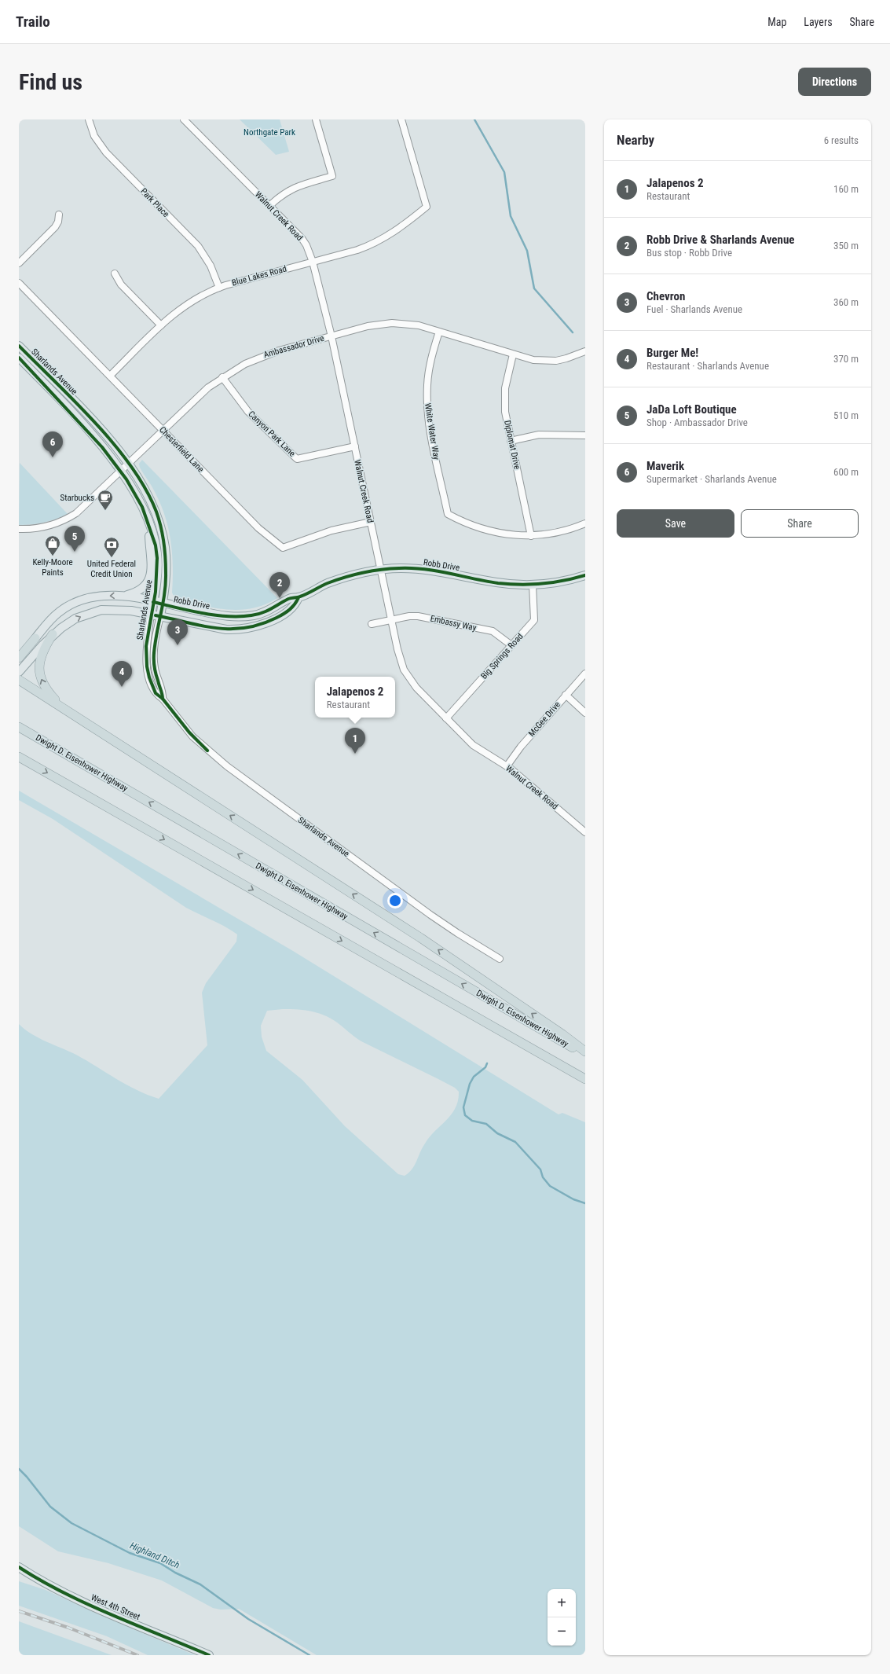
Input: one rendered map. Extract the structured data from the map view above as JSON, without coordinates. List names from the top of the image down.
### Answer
{
  "streets": {
    "highway": ["Dwight D. Eisenhower Highway"],
    "main road": ["Sharlands Avenue", "Robb Drive", "West 4th Street"],
    "street": [
      "Park Place",
      "Walnut Creek Road",
      "Blue Lakes Road",
      "Ambassador Drive",
      "White Water Way",
      "Canyon Park Lane",
      "Diplomat Drive",
      "Chesterfield Lane",
      "Embassy Way",
      "Big Springs Road",
      "McGee Drive"
    ]
  },
  "crossings": [
    ["Park Place", "Blue Lakes Road"],
    ["Walnut Creek Road", "Blue Lakes Road"],
    ["Walnut Creek Road", "Ambassador Drive"],
    ["Walnut Creek Road", "Canyon Park Lane"],
    ["Walnut Creek Road", "Chesterfield Lane"],
    ["Walnut Creek Road", "Robb Drive"],
    ["Walnut Creek Road", "Embassy Way"],
    ["Walnut Creek Road", "Big Springs Road"],
    ["Walnut Creek Road", "McGee Drive"],
    ["Blue Lakes Road", "Chesterfield Lane"],
    ["Ambassador Drive", "Sharlands Avenue"],
    ["Ambassador Drive", "White Water Way"],
    ["Ambassador Drive", "Canyon Park Lane"],
    ["Ambassador Drive", "Diplomat Drive"],
    ["Ambassador Drive", "Chesterfield Lane"],
    ["Sharlands Avenue", "Robb Drive"],
    ["White Water Way", "Diplomat Drive"],
    ["Robb Drive", "Big Springs Road"],
    ["Embassy Way", "Big Springs Road"]
  ],
  "water": ["Highland Ditch"],
  "parks": ["Northgate Park"],
  "places": {
    "cafe": ["Starbucks"],
    "shop": ["Kelly-Moore Paints"],
    "bank": ["United Federal Credit Union"]
  },
  "page": {
    "header": "Trailo",
    "nav": ["Map", "Layers", "Share"],
    "buttons": [
      "Directions",
      ["Save", "Share"]
    ],
    "title": "Find us",
    "heading": ["Nearby", "6 results"],
    "list": [
      {
        "mark": "1",
        "name": "Jalapenos 2",
        "note": "Restaurant",
        "value": "160 m"
      },
      {
        "mark": "2",
        "name": "Robb Drive & Sharlands Avenue",
        "note": "Bus stop · Robb Drive",
        "value": "350 m"
      },
      {
        "mark": "3",
        "name": "Chevron",
        "note": "Fuel · Sharlands Avenue",
        "value": "360 m"
      },
      {
        "mark": "4",
        "name": "Burger Me!",
        "note": "Restaurant · Sharlands Avenue",
        "value": "370 m"
      },
      {
        "mark": "5",
        "name": "JaDa Loft Boutique",
        "note": "Shop · Ambassador Drive",
        "value": "510 m"
      },
      {
        "mark": "6",
        "name": "Maverik",
        "note": "Supermarket · Sharlands Avenue",
        "value": "600 m"
      }
    ],
    "pins": [
      "6",
      "5",
      "2",
      "3",
      "4",
      "1"
    ],
    "popup": ["Jalapenos 2", "Restaurant"],
    "map_buttons": ["+", "−"]
  }
}
